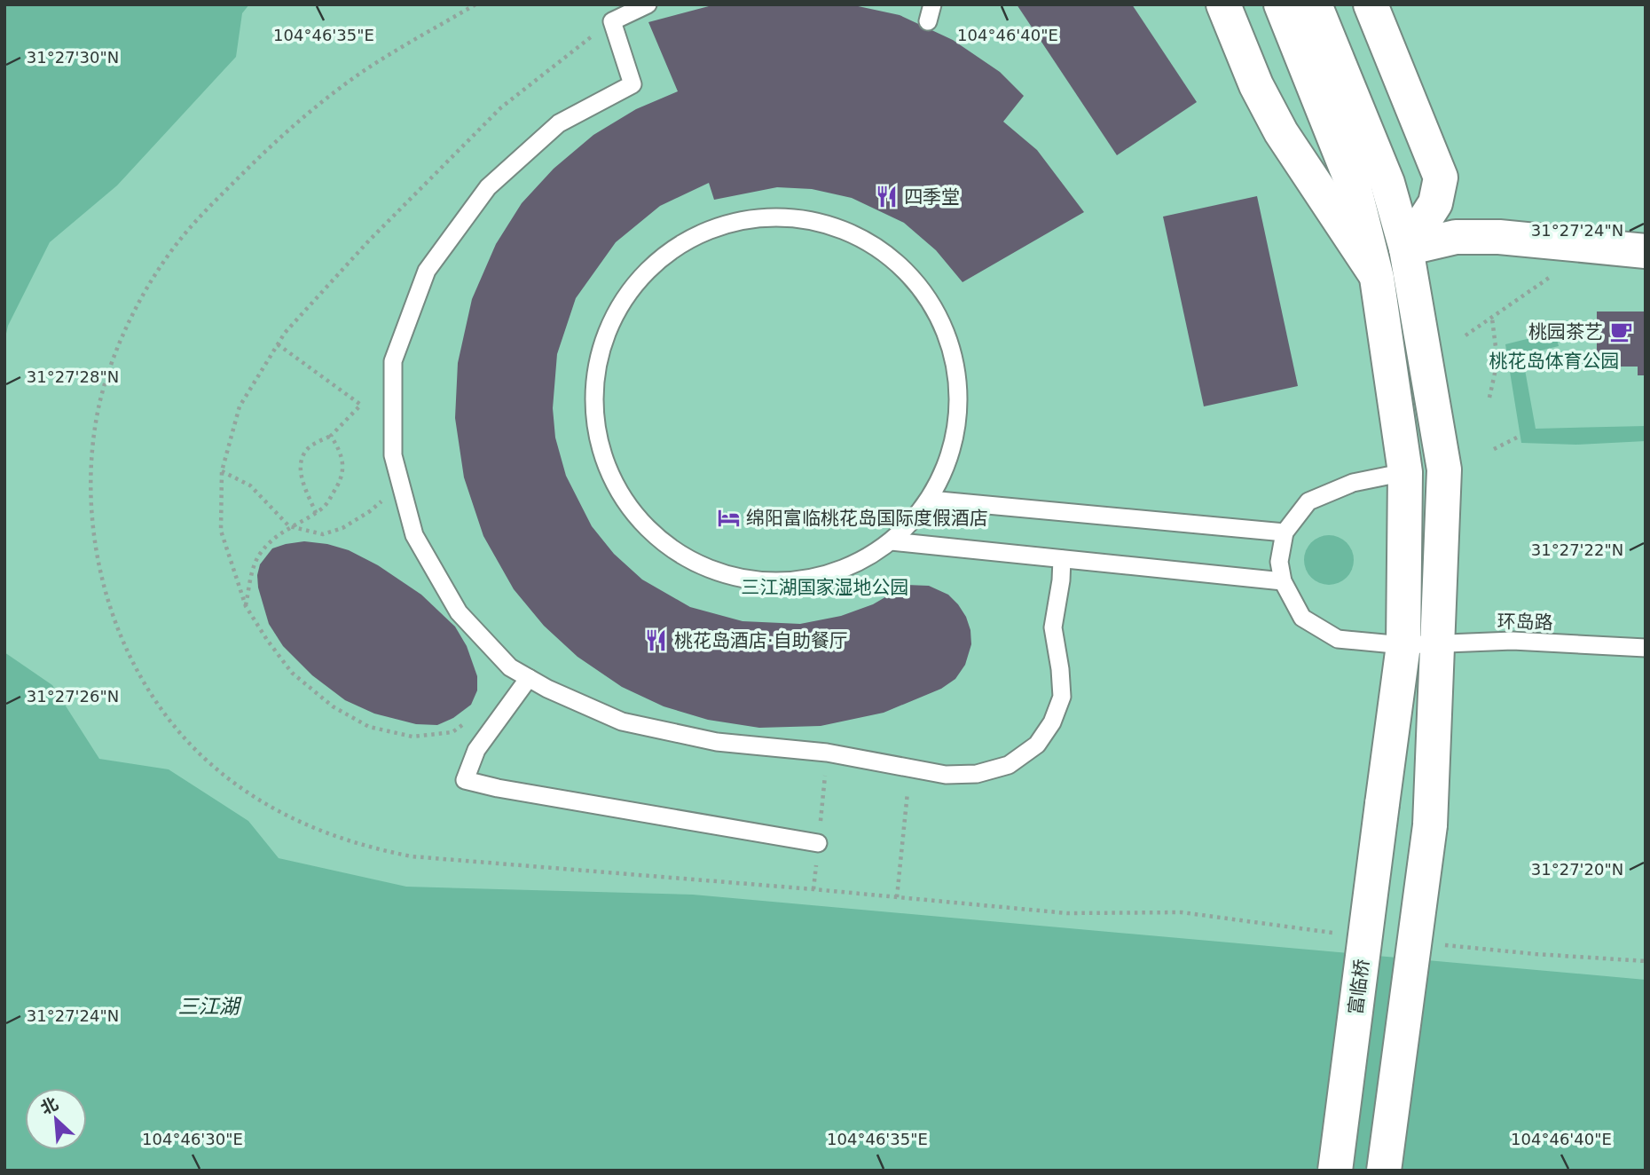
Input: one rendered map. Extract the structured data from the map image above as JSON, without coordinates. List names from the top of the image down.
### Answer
{
  "streets": {
    "main road": ["富临桥"],
    "lane": ["环岛路"]
  },
  "crossings": [
    ["环岛路", "富临桥"]
  ],
  "water": ["三江湖"],
  "parks": ["桃花岛体育公园", "三江湖国家湿地公园"],
  "places": {
    "restaurant": ["四季堂", "桃花岛酒店·自助餐厅"],
    "cafe": ["桃园茶艺"],
    "hotel": ["绵阳富临桃花岛国际度假酒店"]
  },
  "north": "top left",
  "coordinates": [
    "104°46'35\"E",
    "104°46'40\"E",
    "31°27'30\"N",
    "31°27'24\"N",
    "31°27'28\"N",
    "31°27'22\"N",
    "31°27'26\"N",
    "31°27'20\"N",
    "104°46'30\"E"
  ]
}
